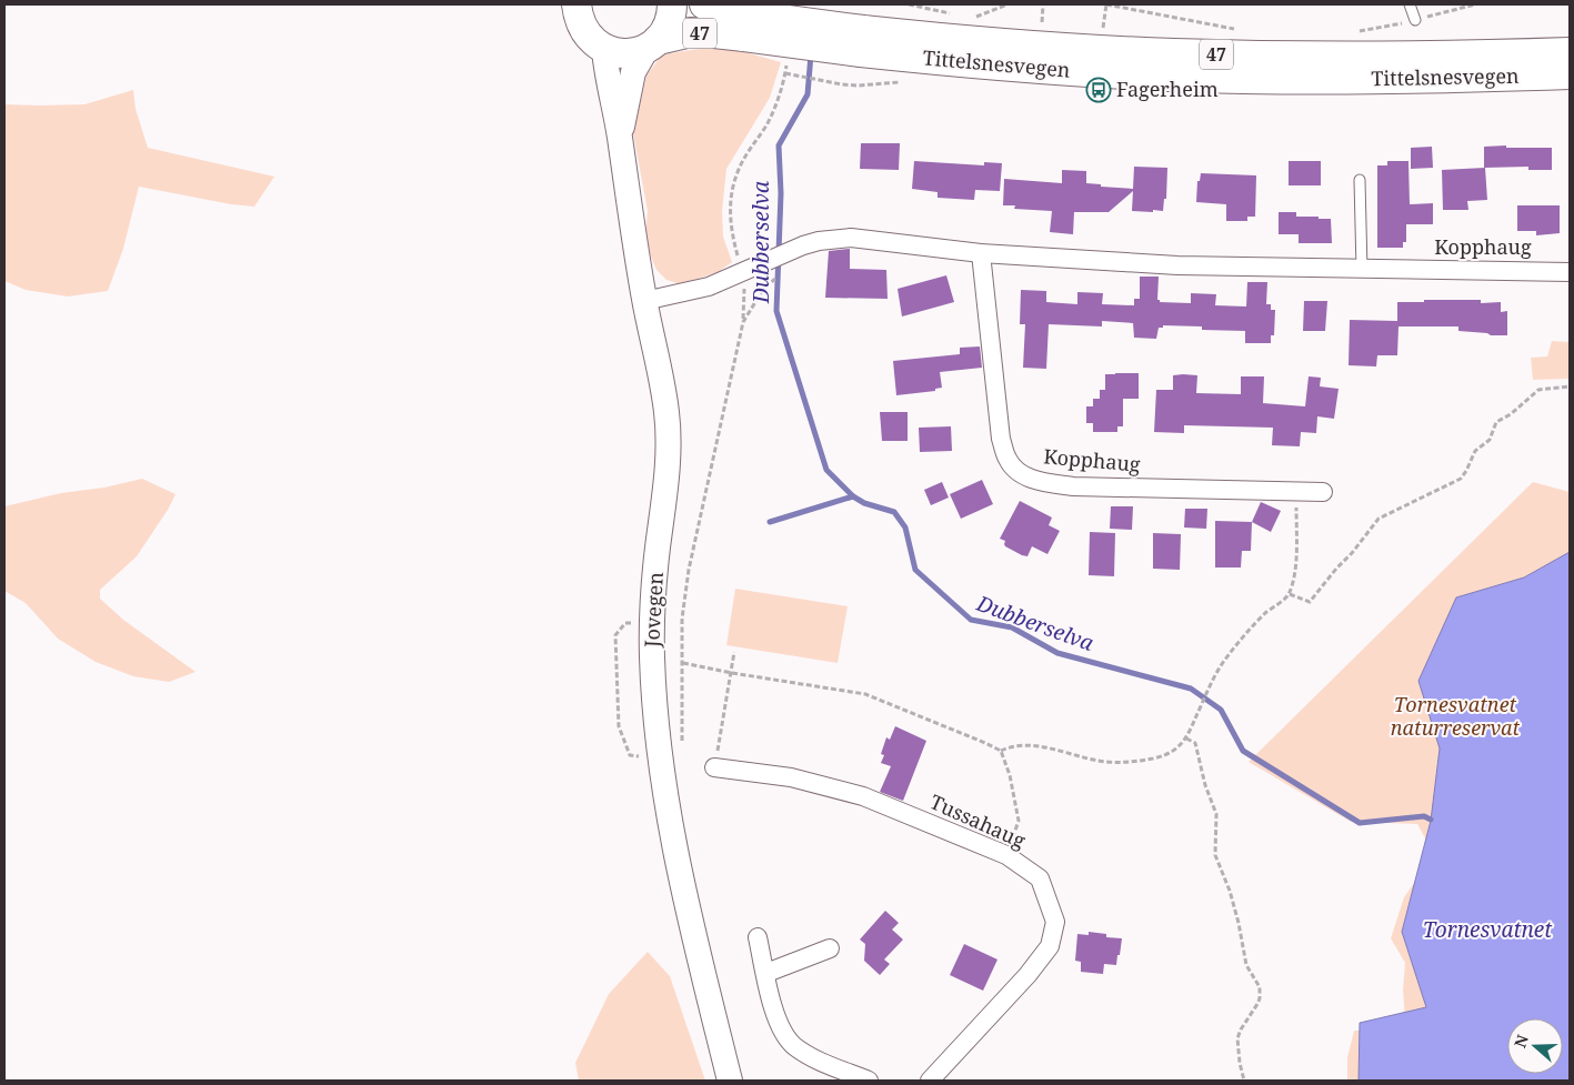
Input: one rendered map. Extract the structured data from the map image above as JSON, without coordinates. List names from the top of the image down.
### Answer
{
  "streets": {
    "main road": ["47", "Tittelsnesvegen"],
    "street": ["Kopphaug", "Jovegen", "Tussahaug"]
  },
  "crossings": [
    ["47", "Tittelsnesvegen"],
    ["47", "Jovegen"],
    ["Tittelsnesvegen", "Jovegen"],
    ["Kopphaug", "Jovegen"]
  ],
  "water": ["Dubberselva", "Tornesvatnet"],
  "parks": ["Tornesvatnet naturreservat"],
  "places": {
    "bus stop": ["Fagerheim"]
  },
  "north": "left"
}
